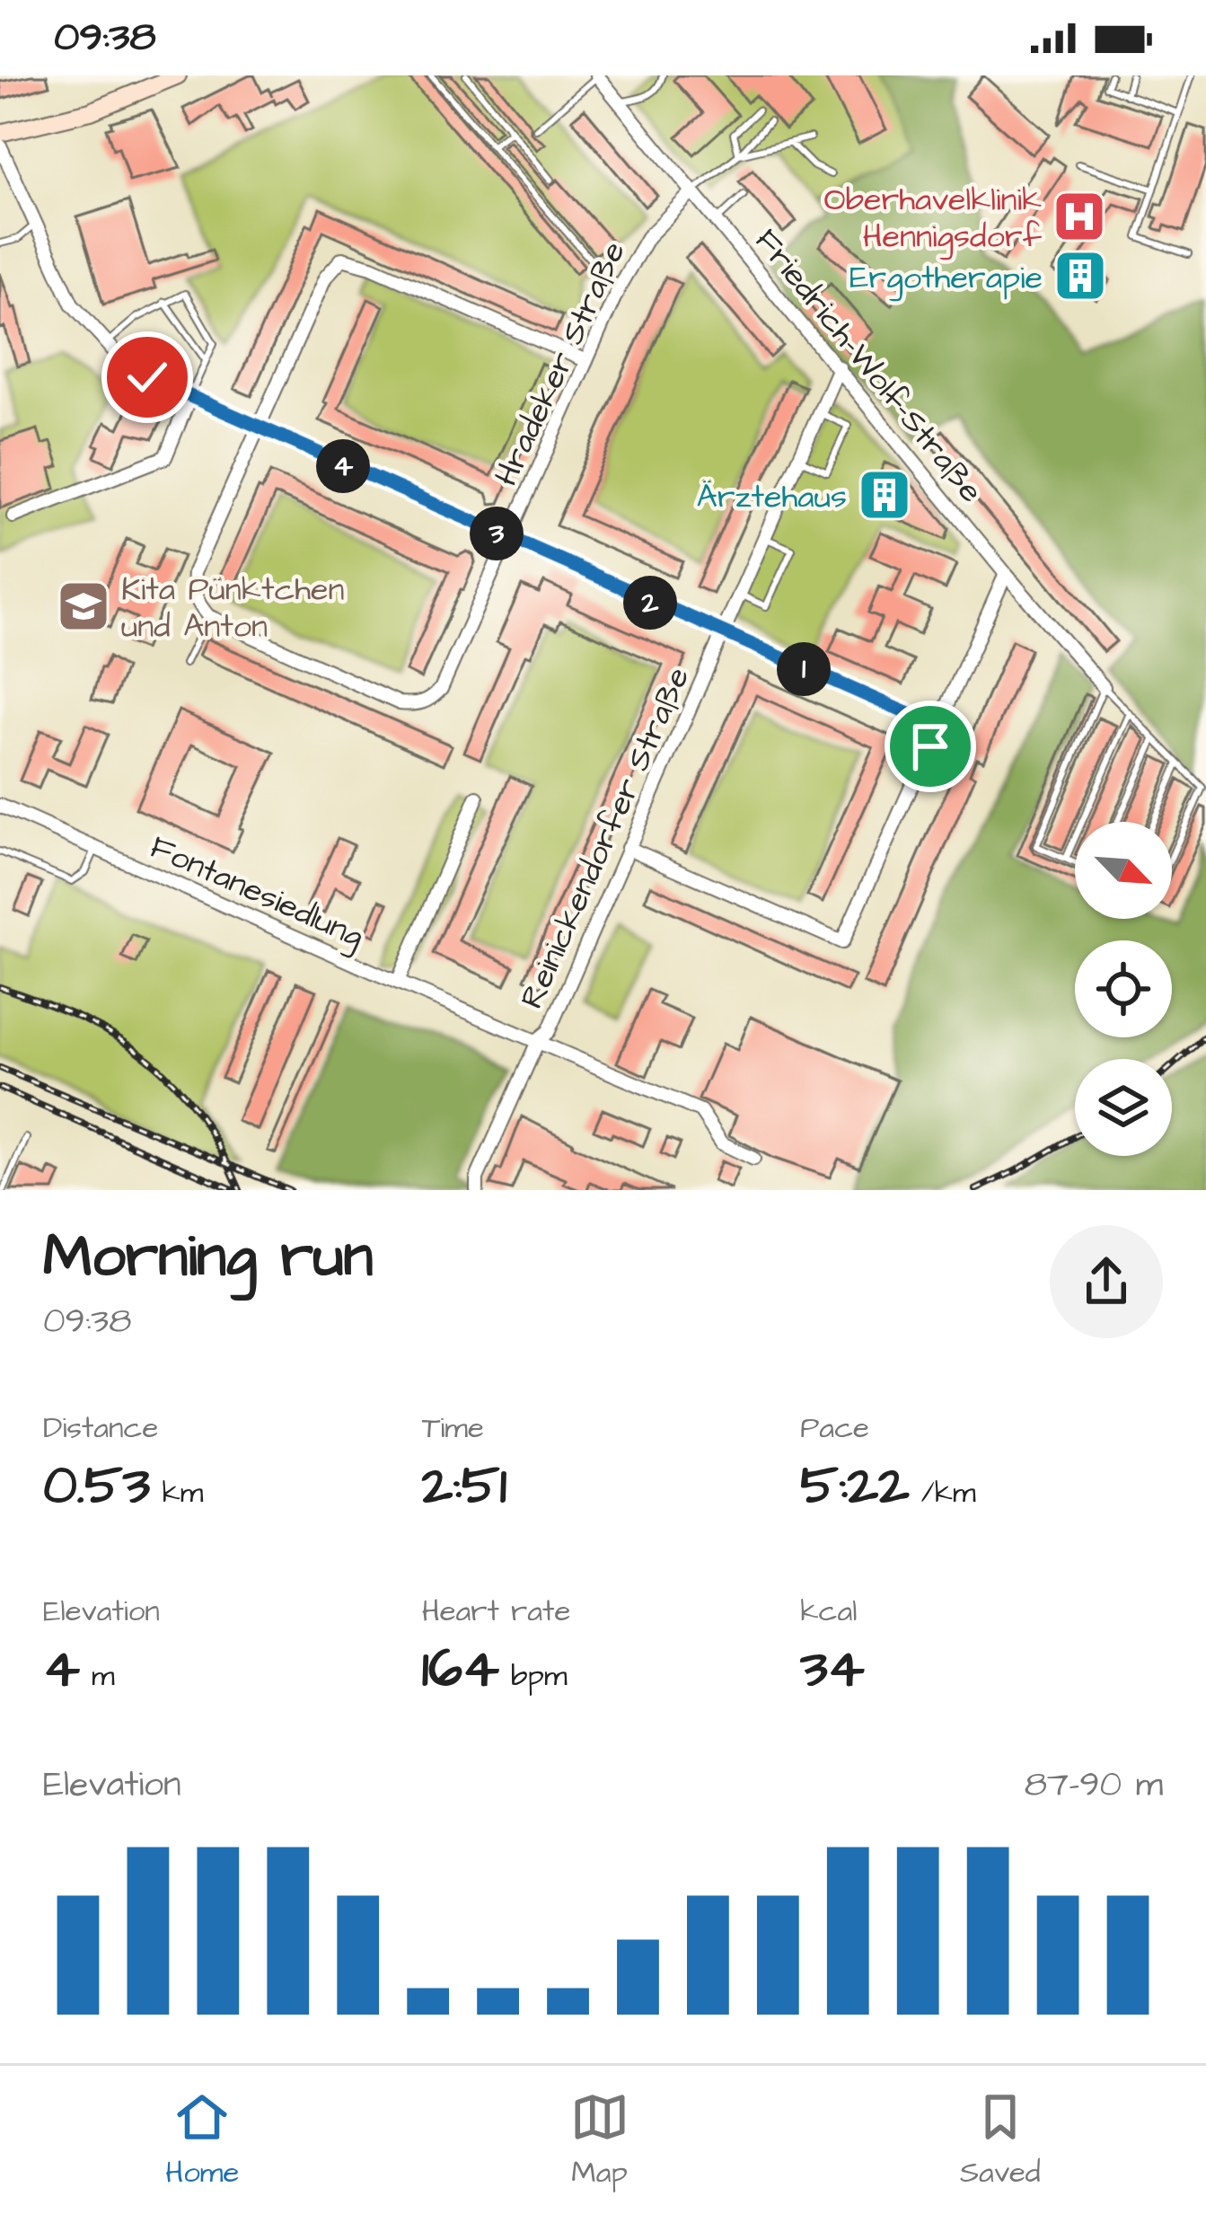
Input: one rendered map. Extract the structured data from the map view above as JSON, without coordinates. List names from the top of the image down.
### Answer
{
  "streets": {
    "street": [
      "Hradeker Straße",
      "Friedrich-Wolf-Straße",
      "Reinickendorfer Straße",
      "Fontanesiedlung"
    ]
  },
  "crossings": [
    ["Hradeker Straße", "Friedrich-Wolf-Straße"],
    ["Friedrich-Wolf-Straße", "Reinickendorfer Straße"],
    ["Reinickendorfer Straße", "Fontanesiedlung"]
  ],
  "places": {
    "hospital": ["Oberhavelklinik Hennigsdorf"],
    "building": ["Ergotherapie", "Ärztehaus"],
    "school or university": ["Kita Pünktchen und Anton"]
  },
  "north": "bottom right",
  "page": {
    "status": "09:38",
    "pins": [
      "4",
      "3",
      "2",
      "1"
    ],
    "heading": ["Morning run", "09:38"],
    "stats": [
      ["Distance", "0.53 km"],
      ["Time", "2:51"],
      ["Pace", "5:22 /km"],
      ["Elevation", "4 m"],
      ["Heart rate", "164 bpm"],
      ["kcal", "34"]
    ],
    "chart": ["Elevation", "87–90 m"],
    "tabs": ["Home", "Map", "Saved"]
  }
}
